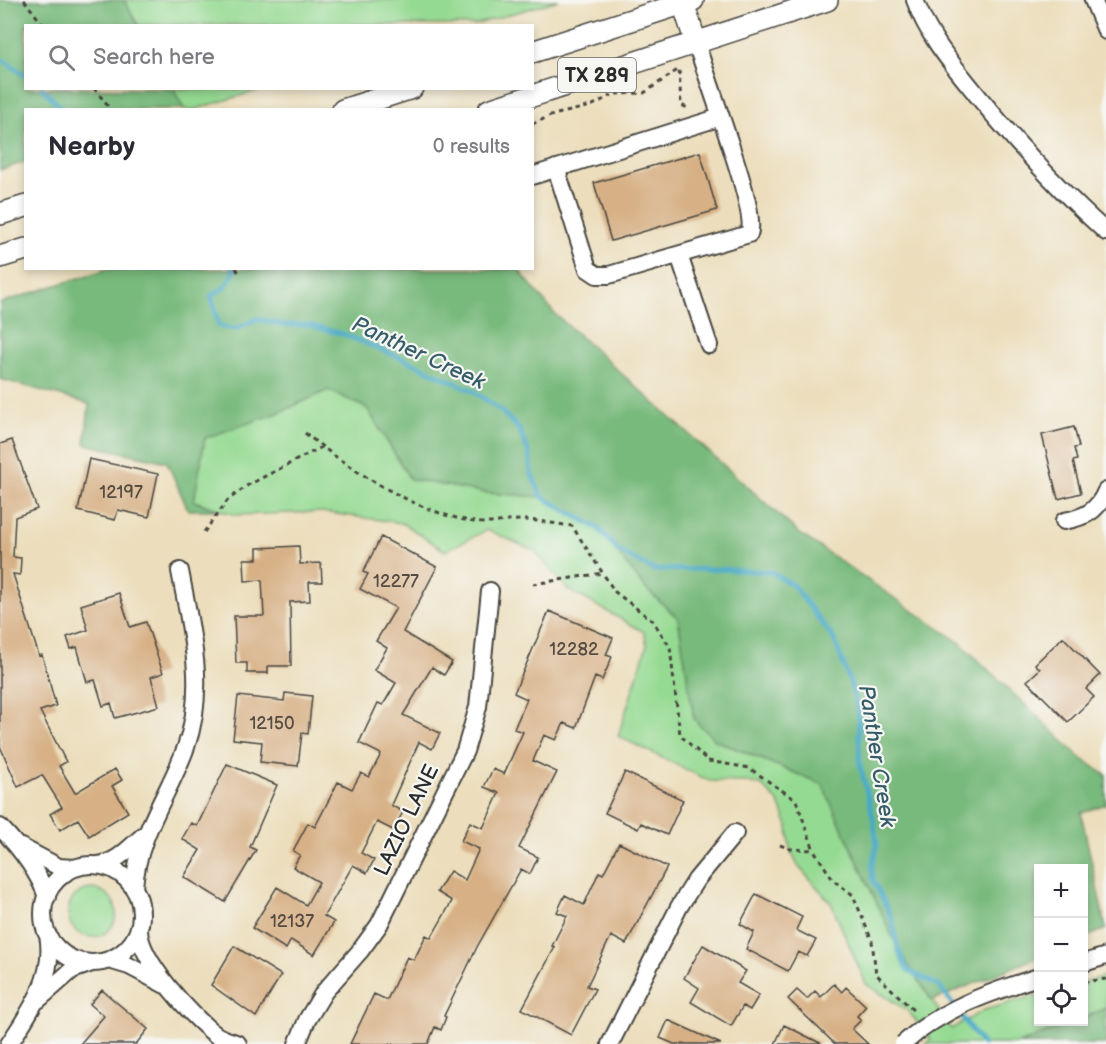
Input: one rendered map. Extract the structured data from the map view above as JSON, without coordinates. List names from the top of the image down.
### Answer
{
  "streets": {
    "main road": ["TX 289"],
    "street": ["LAZIO LANE"]
  },
  "water": ["Panther Creek"],
  "house_numbers": [
    "12197",
    "12277",
    "12282",
    "12150",
    "12137"
  ],
  "page": {
    "search": "Search here",
    "heading": ["Nearby", "0 results"],
    "map_buttons": ["+", "−"]
  }
}
